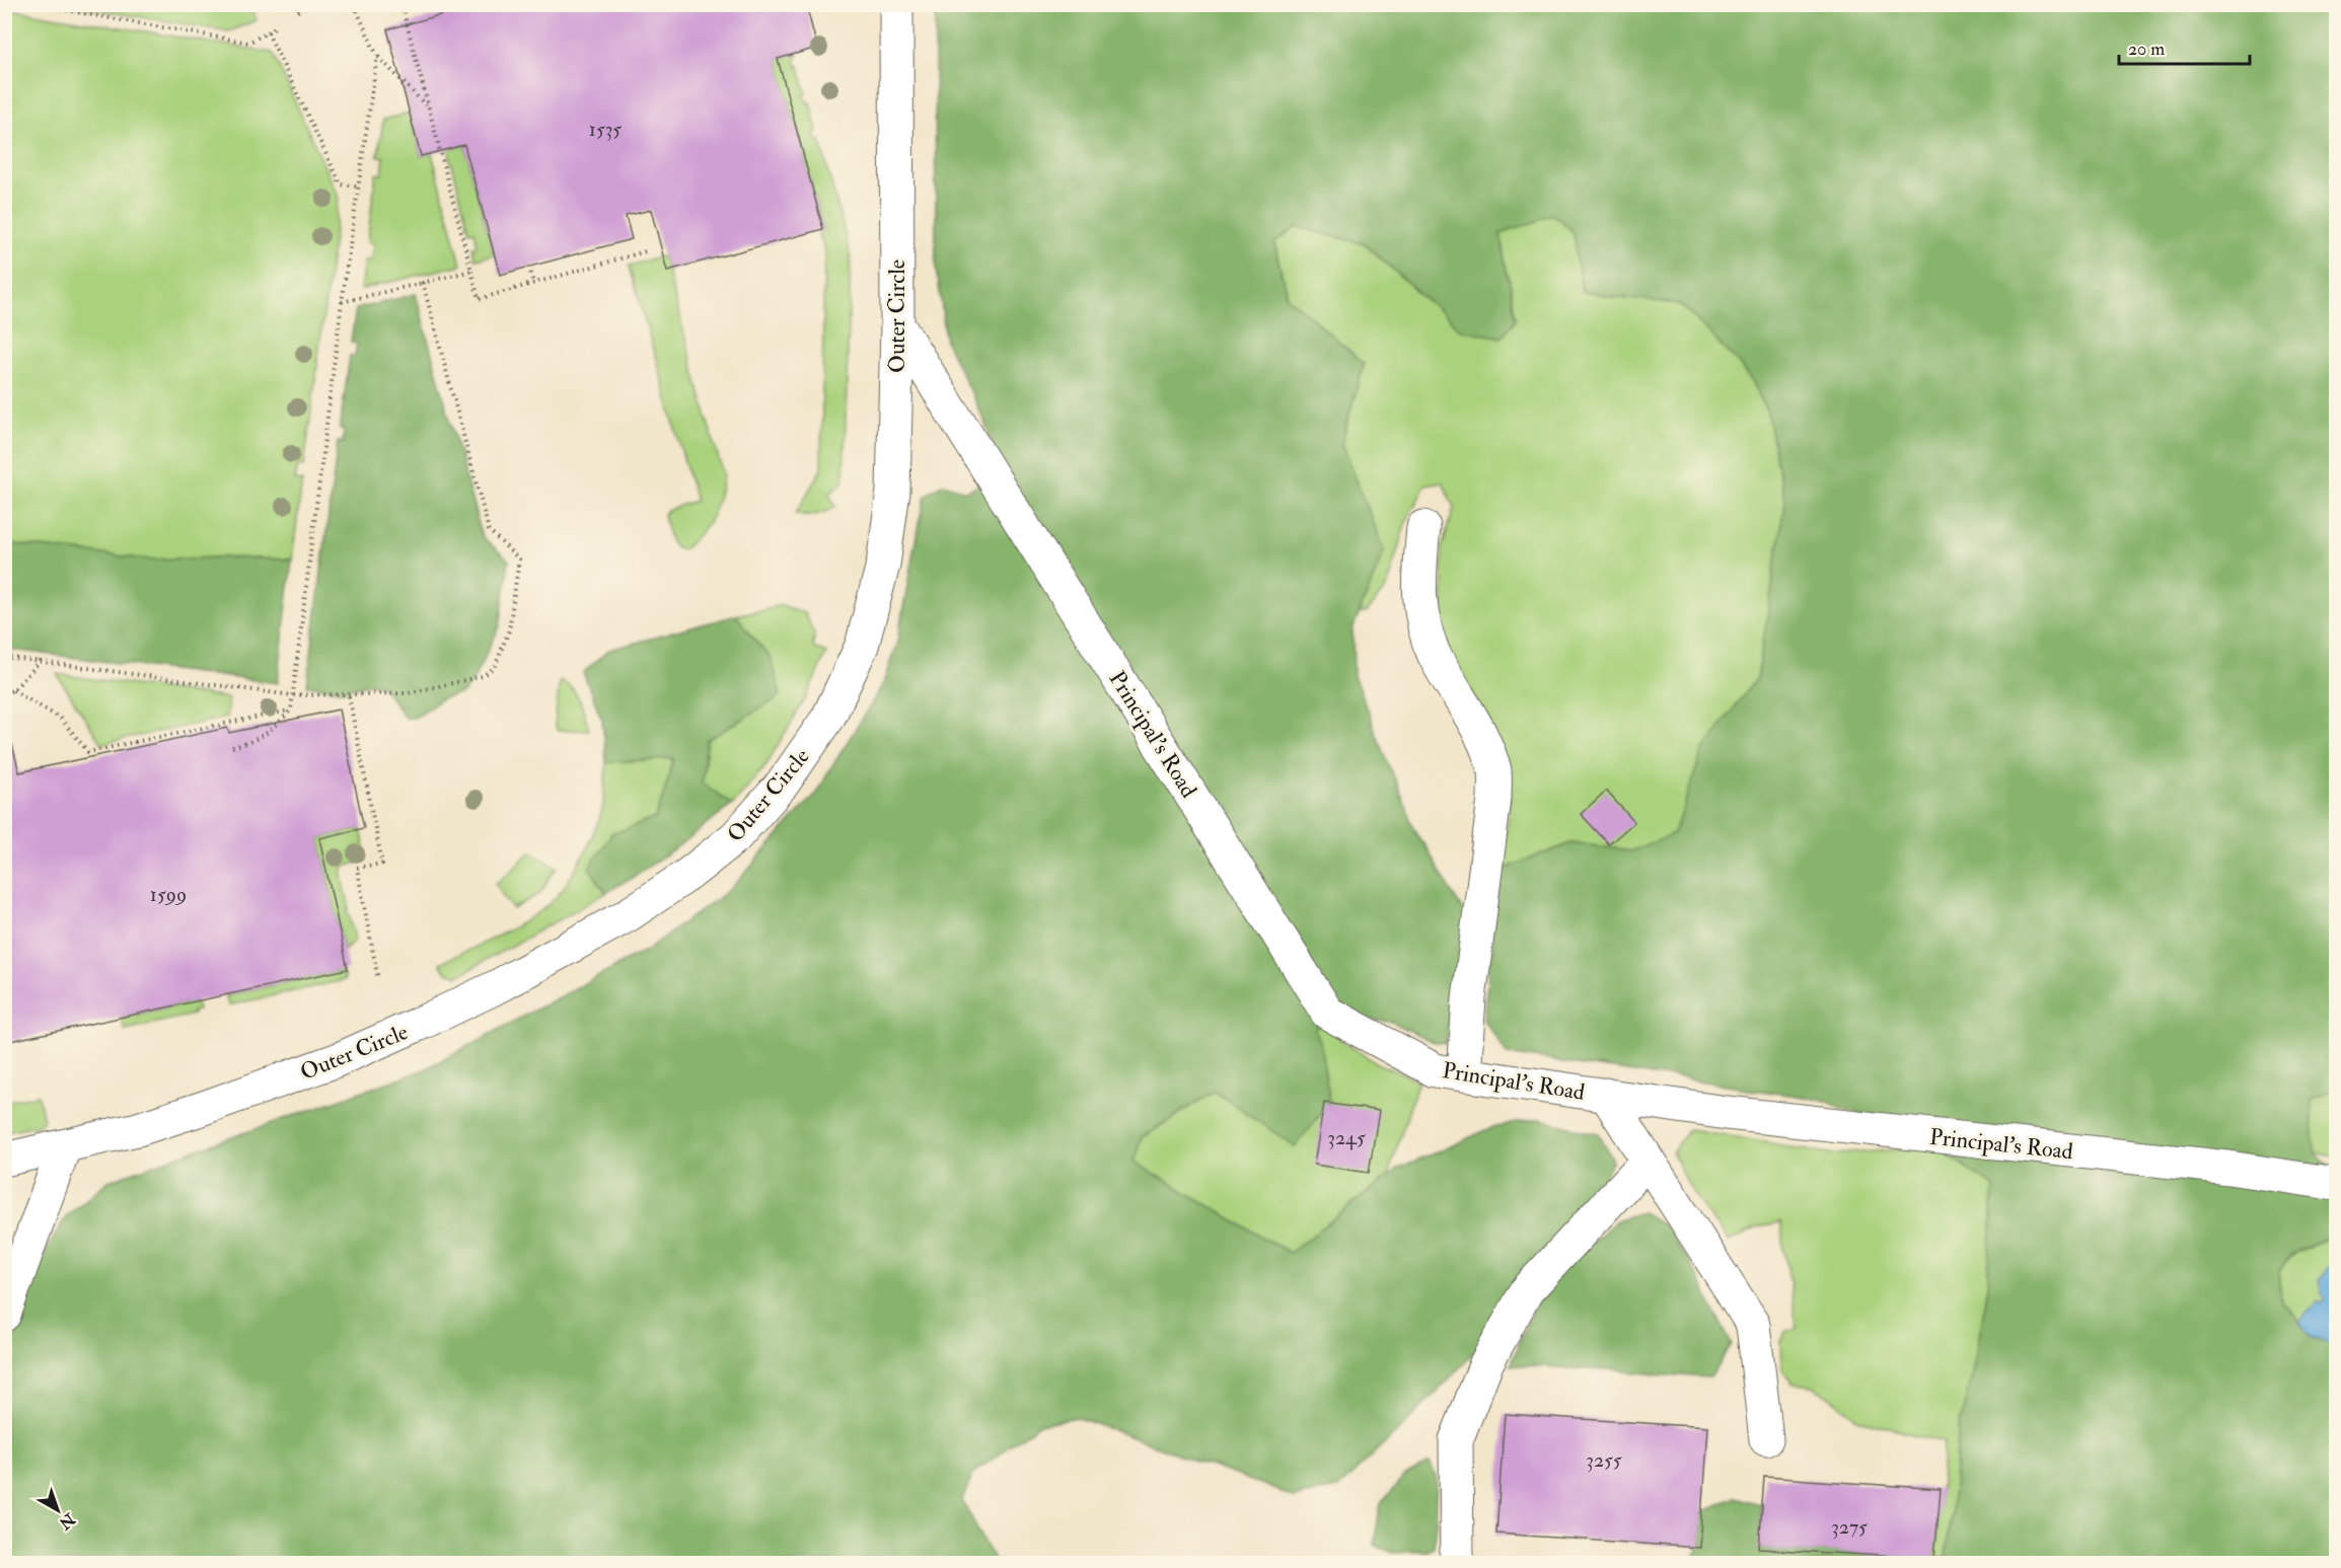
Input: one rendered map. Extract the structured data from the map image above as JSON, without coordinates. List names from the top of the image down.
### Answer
{
  "streets": {
    "street": ["Outer Circle", "Principal's Road"]
  },
  "crossings": [
    ["Outer Circle", "Principal's Road"]
  ],
  "house_numbers": [
    "1535",
    "1599",
    "3245",
    "3255",
    "3275"
  ],
  "scale_bar": "20 m",
  "north": "bottom right"
}
